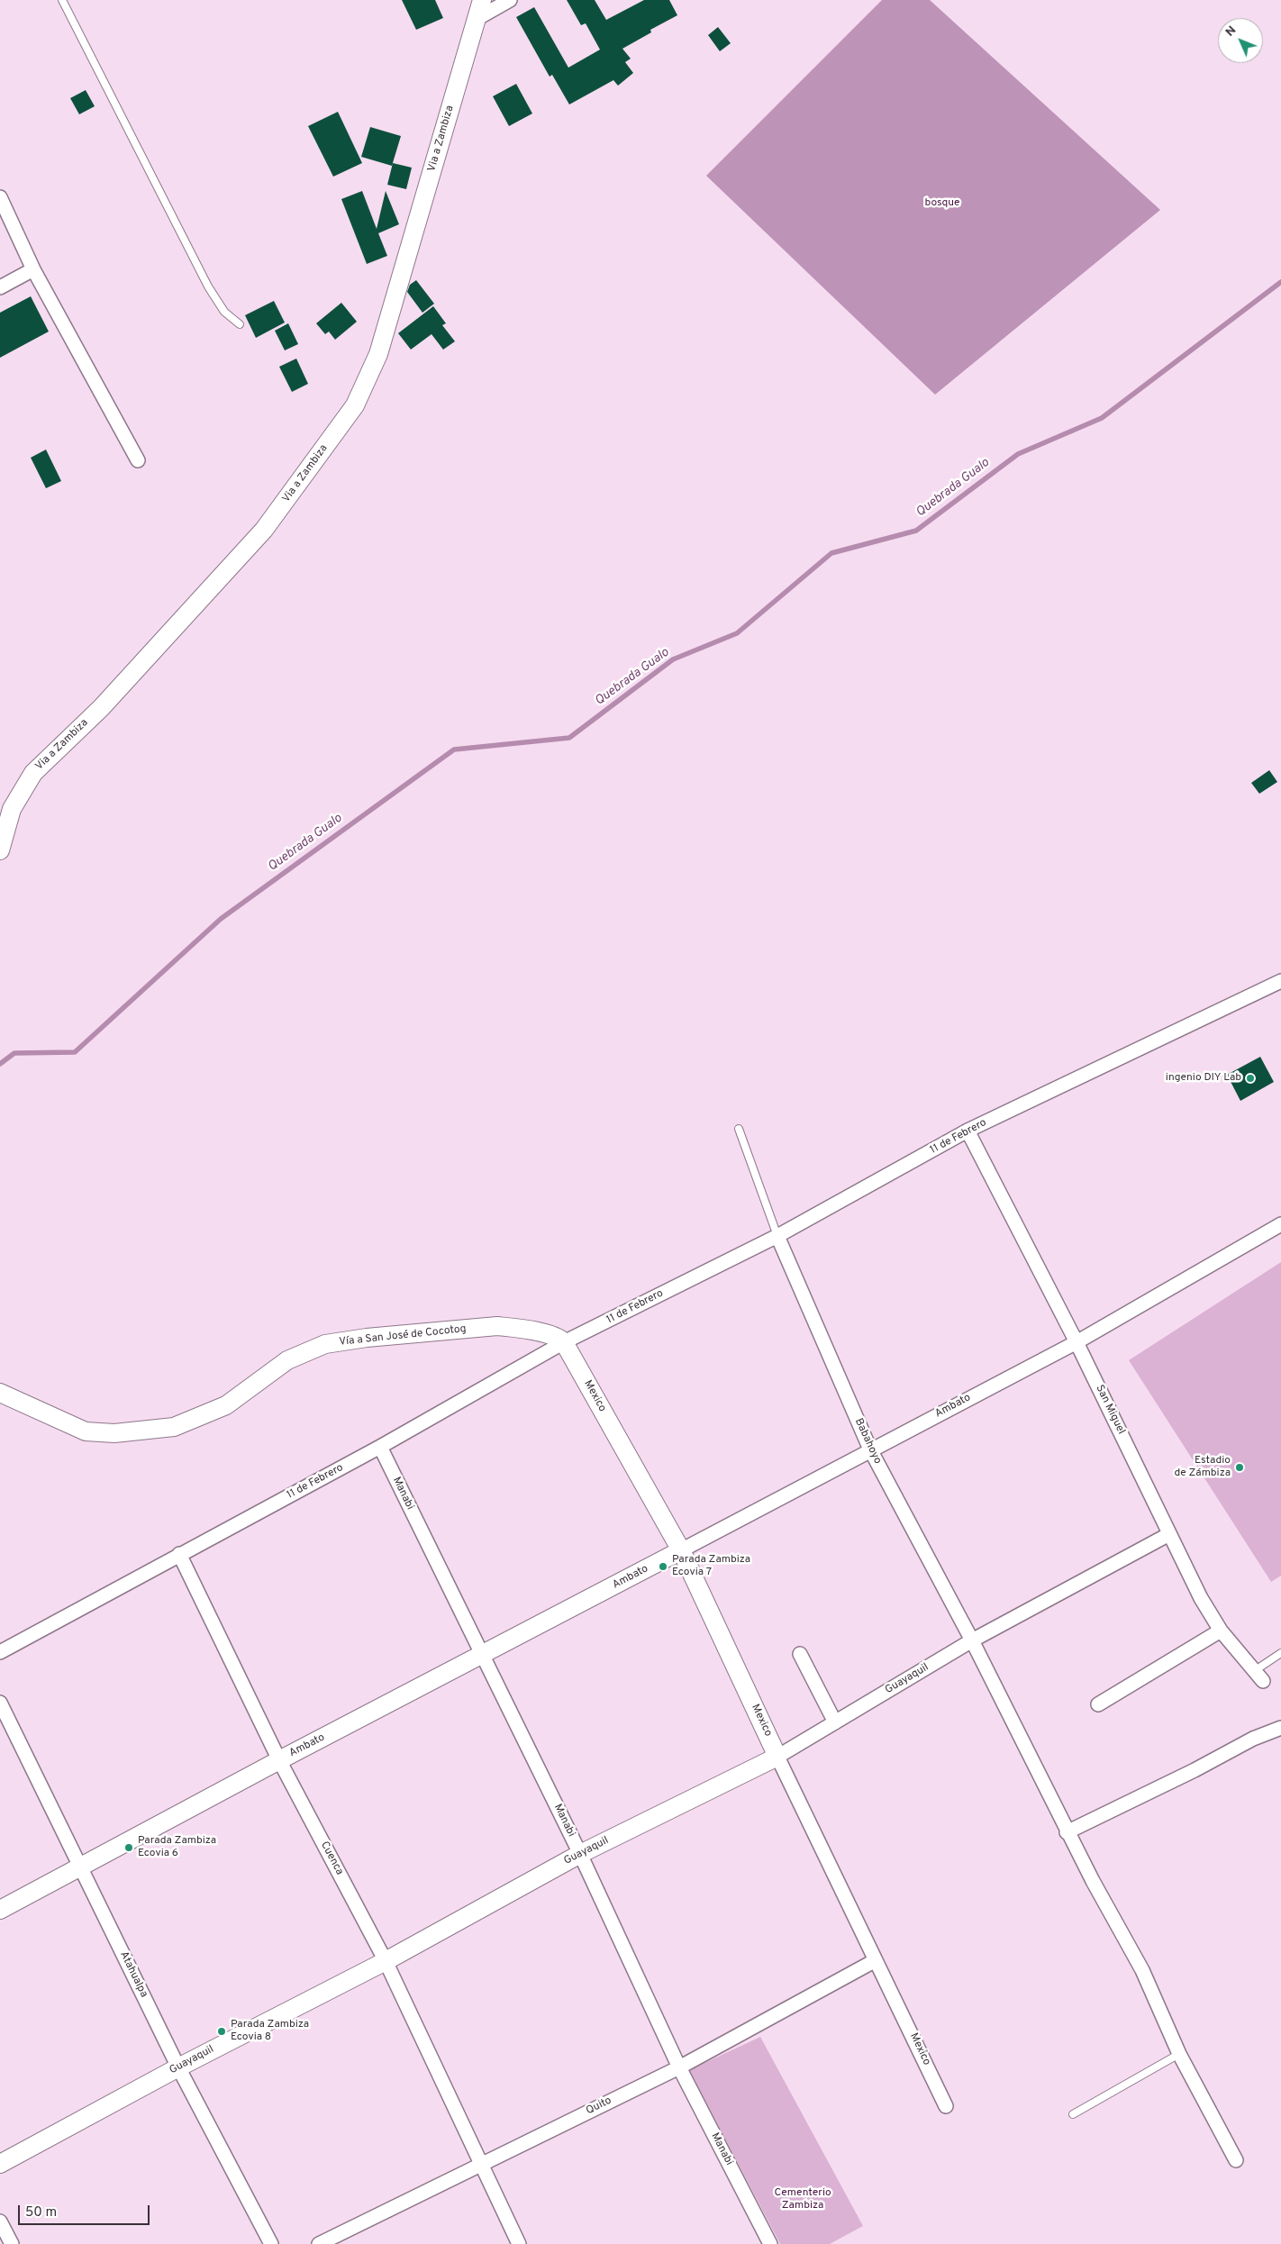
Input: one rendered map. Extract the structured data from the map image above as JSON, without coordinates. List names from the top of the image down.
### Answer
{
  "streets": {
    "street": [
      "Via a Zambiza",
      "11 de Febrero",
      "Vía a San José de Cocotog",
      "Mexico",
      "Ambato",
      "San Miguel",
      "Babahoyo",
      "Manabi",
      "Guayaquil",
      "Cuenca",
      "Atahualpa",
      "Quito"
    ]
  },
  "crossings": [
    ["11 de Febrero", "Vía a San José de Cocotog"],
    ["11 de Febrero", "Mexico"],
    ["11 de Febrero", "San Miguel"],
    ["11 de Febrero", "Babahoyo"],
    ["11 de Febrero", "Manabi"],
    ["11 de Febrero", "Cuenca"],
    ["Vía a San José de Cocotog", "Mexico"],
    ["Mexico", "Ambato"],
    ["Mexico", "Guayaquil"],
    ["Mexico", "Quito"],
    ["Ambato", "San Miguel"],
    ["Ambato", "Babahoyo"],
    ["Ambato", "Manabi"],
    ["Ambato", "Cuenca"],
    ["Ambato", "Atahualpa"],
    ["San Miguel", "Guayaquil"],
    ["Babahoyo", "Guayaquil"],
    ["Manabi", "Guayaquil"],
    ["Manabi", "Quito"],
    ["Guayaquil", "Cuenca"],
    ["Guayaquil", "Atahualpa"],
    ["Cuenca", "Quito"]
  ],
  "water": ["Quebrada Gualo"],
  "parks": ["bosque", "Cementerio Zambiza"],
  "places": [
    "ingenio DIY Lab",
    "Estadio de Zámbiza",
    "Parada Zambiza Ecovia 7",
    "Parada Zambiza Ecovia 6",
    "Parada Zambiza Ecovia 8"
  ],
  "scale_bar": "50 m",
  "north": "top left"
}
